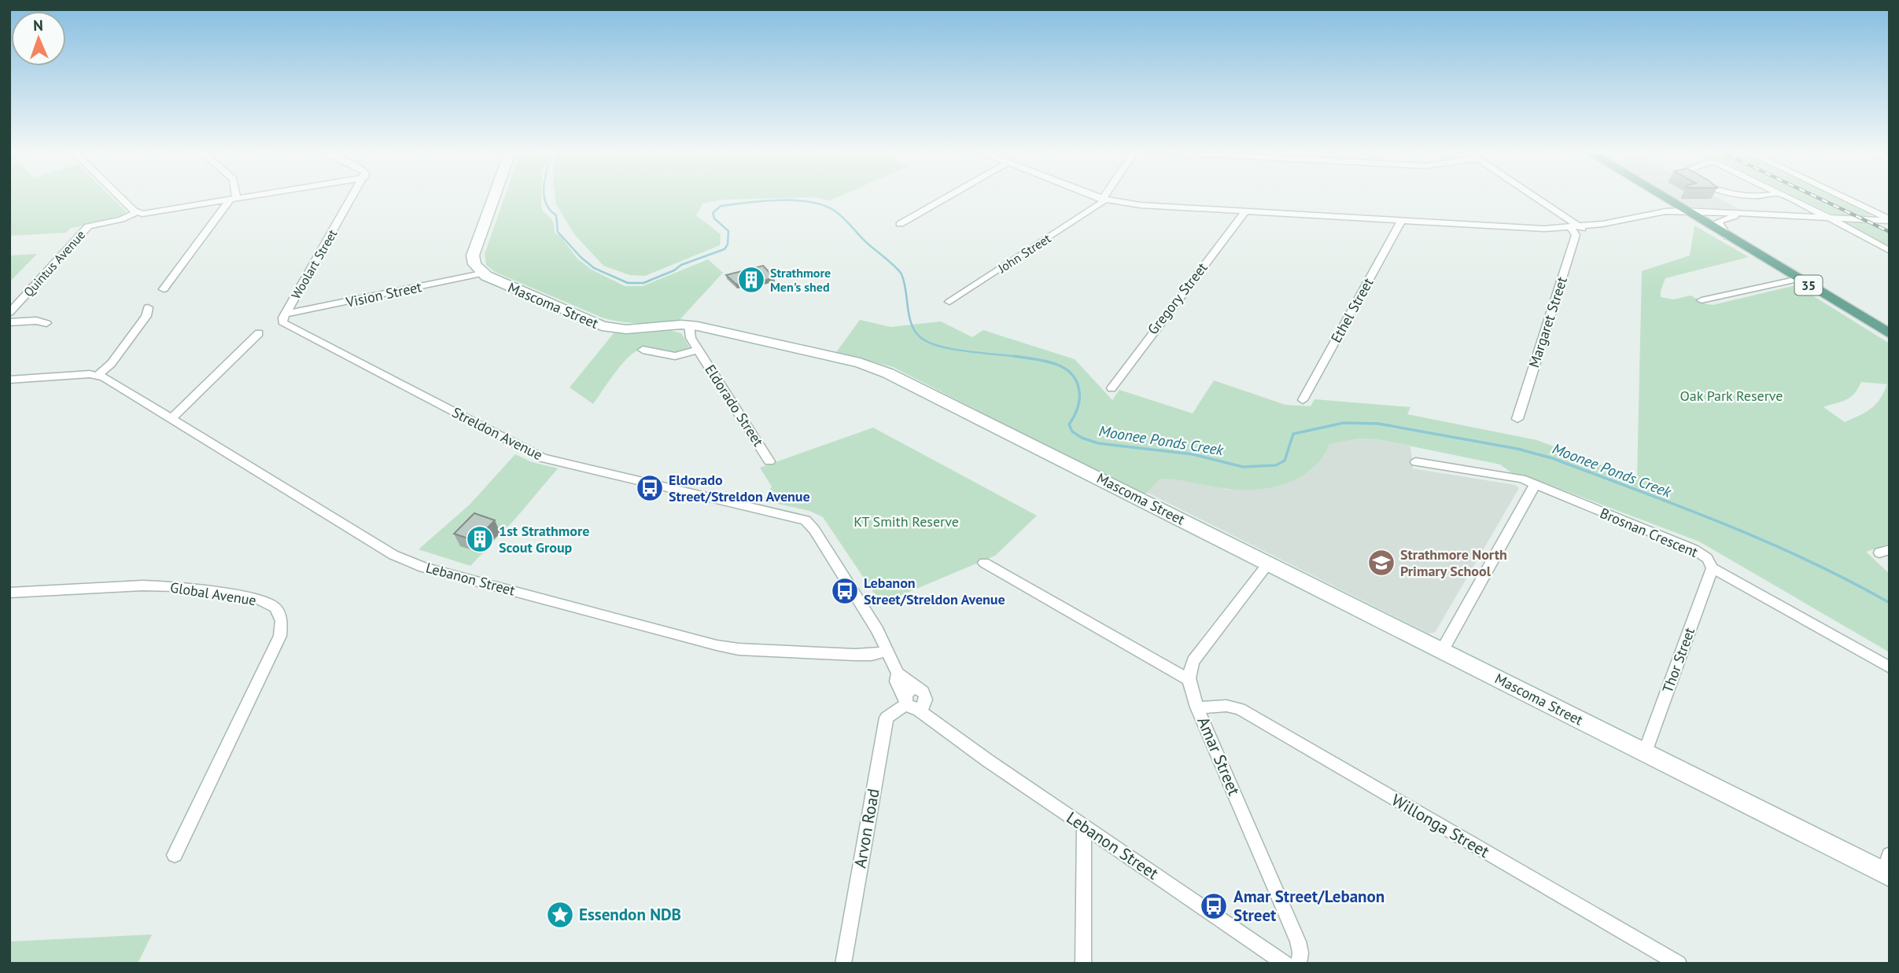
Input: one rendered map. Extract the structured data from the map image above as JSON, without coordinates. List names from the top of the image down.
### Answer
{
  "streets": {
    "main road": ["35", "Mascoma Street"],
    "street": [
      "John Street",
      "Quintus Avenue",
      "Woolart Street",
      "Vision Street",
      "Gregory Street",
      "Ethel Street",
      "Margaret Street",
      "Eldorado Street",
      "Streldon Avenue",
      "Brosnan Crescent",
      "Lebanon Street",
      "Global Avenue",
      "Thor Street",
      "Amar Street",
      "Willonga Street",
      "Arvon Road"
    ]
  },
  "crossings": [
    ["Woolart Street", "Vision Street"],
    ["Woolart Street", "Streldon Avenue"],
    ["Vision Street", "Mascoma Street"],
    ["Vision Street", "Streldon Avenue"],
    ["Mascoma Street", "Eldorado Street"],
    ["Mascoma Street", "Thor Street"],
    ["Streldon Avenue", "Lebanon Street"],
    ["Brosnan Crescent", "Thor Street"],
    ["Lebanon Street", "Arvon Road"],
    ["Amar Street", "Willonga Street"]
  ],
  "water": ["Moonee Ponds Creek"],
  "parks": ["Oak Park Reserve", "KT Smith Reserve"],
  "places": {
    "building": ["Strathmore Men's shed", "1st Strathmore Scout Group"],
    "bus stop": ["Eldorado Street/Streldon Avenue", "Lebanon Street/Streldon Avenue", "Amar Street/Lebanon Street"],
    "school or university": ["Strathmore North Primary School"],
    "place": ["Essendon NDB"]
  },
  "north": "top"
}
